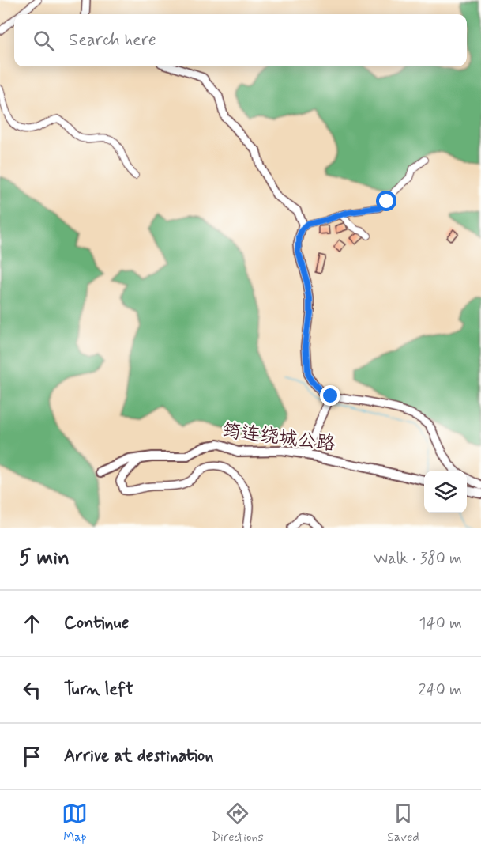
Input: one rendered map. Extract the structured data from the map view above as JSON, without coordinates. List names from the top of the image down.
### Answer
{
  "streets": {
    "main road": ["筠连绕城公路"]
  },
  "page": {
    "search": "Search here",
    "heading": ["5 min", "Walk · 380 m"],
    "list": [
      ["Continue", "140 m"],
      ["Turn left", "240 m"],
      "Arrive at destination"
    ],
    "nav": ["Map", "Directions", "Saved"]
  }
}
